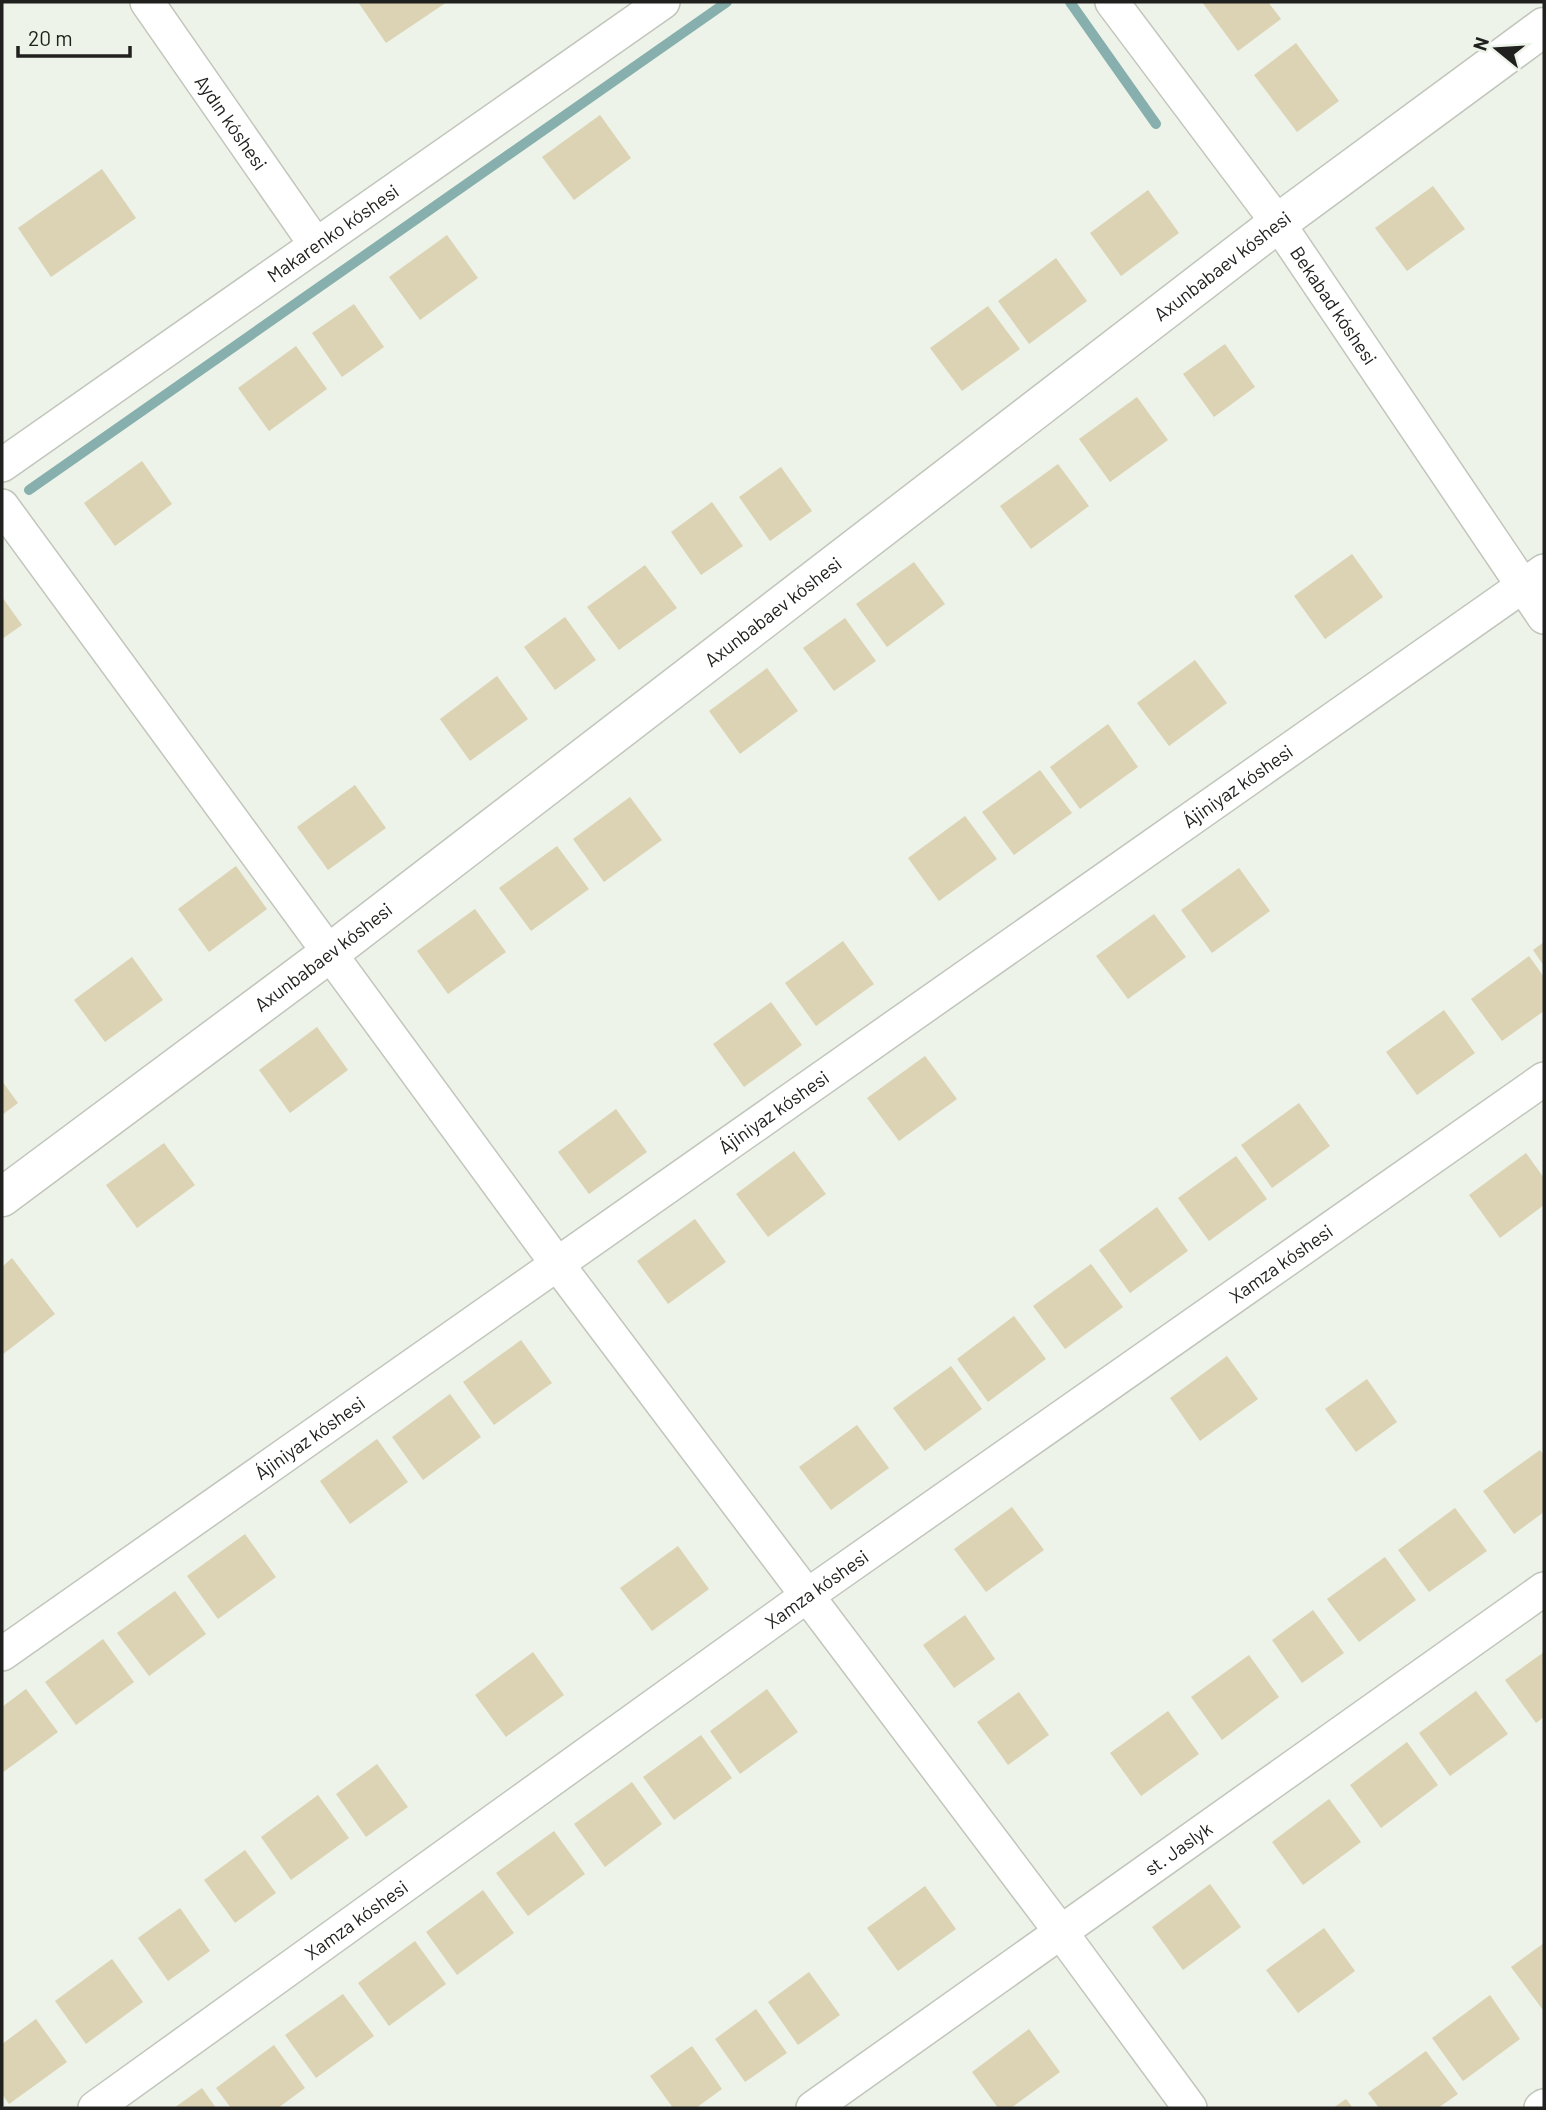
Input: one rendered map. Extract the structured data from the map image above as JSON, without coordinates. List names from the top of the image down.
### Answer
{
  "streets": {
    "street": [
      "Aydın kóshesi",
      "Makarenko kóshesi",
      "Axunbabaev kóshesi",
      "Bekabad kóshesi",
      "Ájiniyaz kóshesi",
      "Xamza kóshesi",
      "st. Jaslyk"
    ]
  },
  "crossings": [
    ["Aydın kóshesi", "Makarenko kóshesi"],
    ["Axunbabaev kóshesi", "Bekabad kóshesi"],
    ["Bekabad kóshesi", "Ájiniyaz kóshesi"]
  ],
  "scale_bar": "20 m",
  "north": "left"
}
